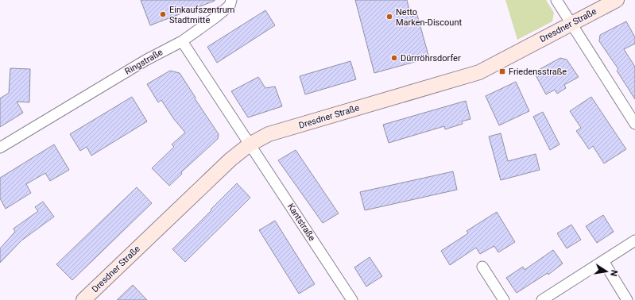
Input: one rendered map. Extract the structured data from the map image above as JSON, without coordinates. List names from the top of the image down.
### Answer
{
  "streets": {
    "street": ["Dresdner Straße", "Ringstraße", "Kantstraße"]
  },
  "crossings": [
    ["Dresdner Straße", "Kantstraße"]
  ],
  "places": {
    "other": ["Einkaufszentrum Stadtmitte", "Netto Marken-Discount", "Dürrröhrsdorfer"],
    "transit": ["Friedensstraße"]
  },
  "north": "right"
}
